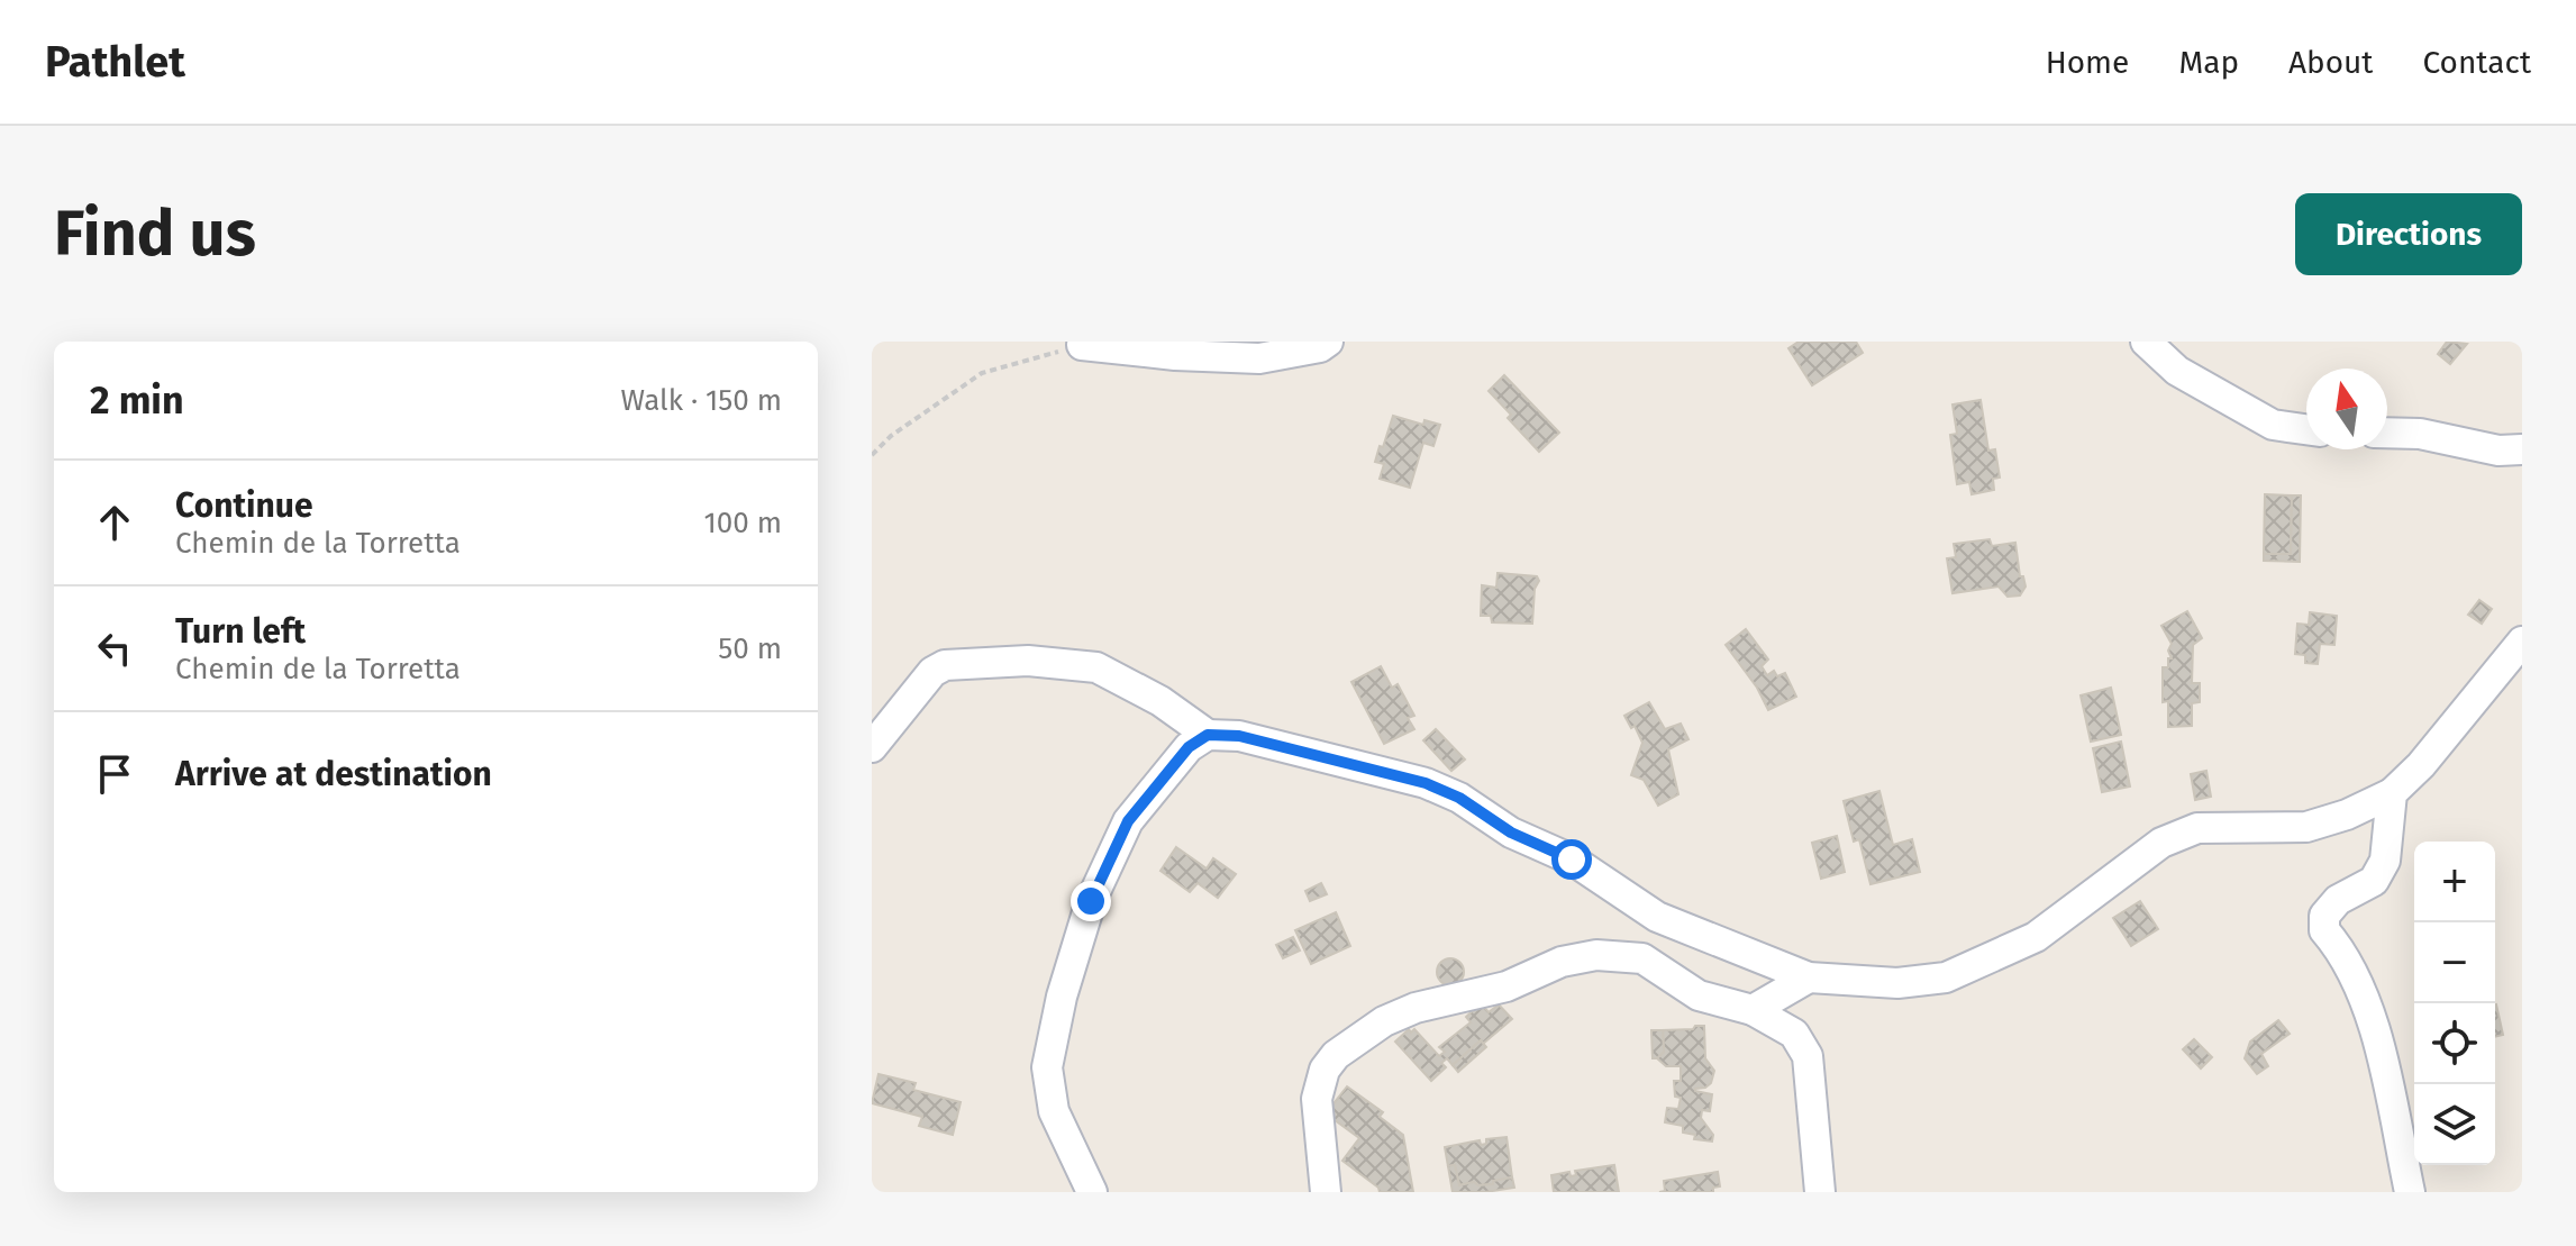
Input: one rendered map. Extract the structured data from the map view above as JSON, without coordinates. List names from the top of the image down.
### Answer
{
  "north": "top",
  "page": {
    "header": "Pathlet",
    "nav": [
      "Home",
      "Map",
      "About",
      "Contact"
    ],
    "buttons": "Directions",
    "title": "Find us",
    "heading": ["2 min", "Walk · 150 m"],
    "list": [
      ["Continue", "Chemin de la Torretta", "100 m"],
      ["Turn left", "Chemin de la Torretta", "50 m"],
      "Arrive at destination"
    ],
    "map_buttons": ["+", "−"]
  }
}
